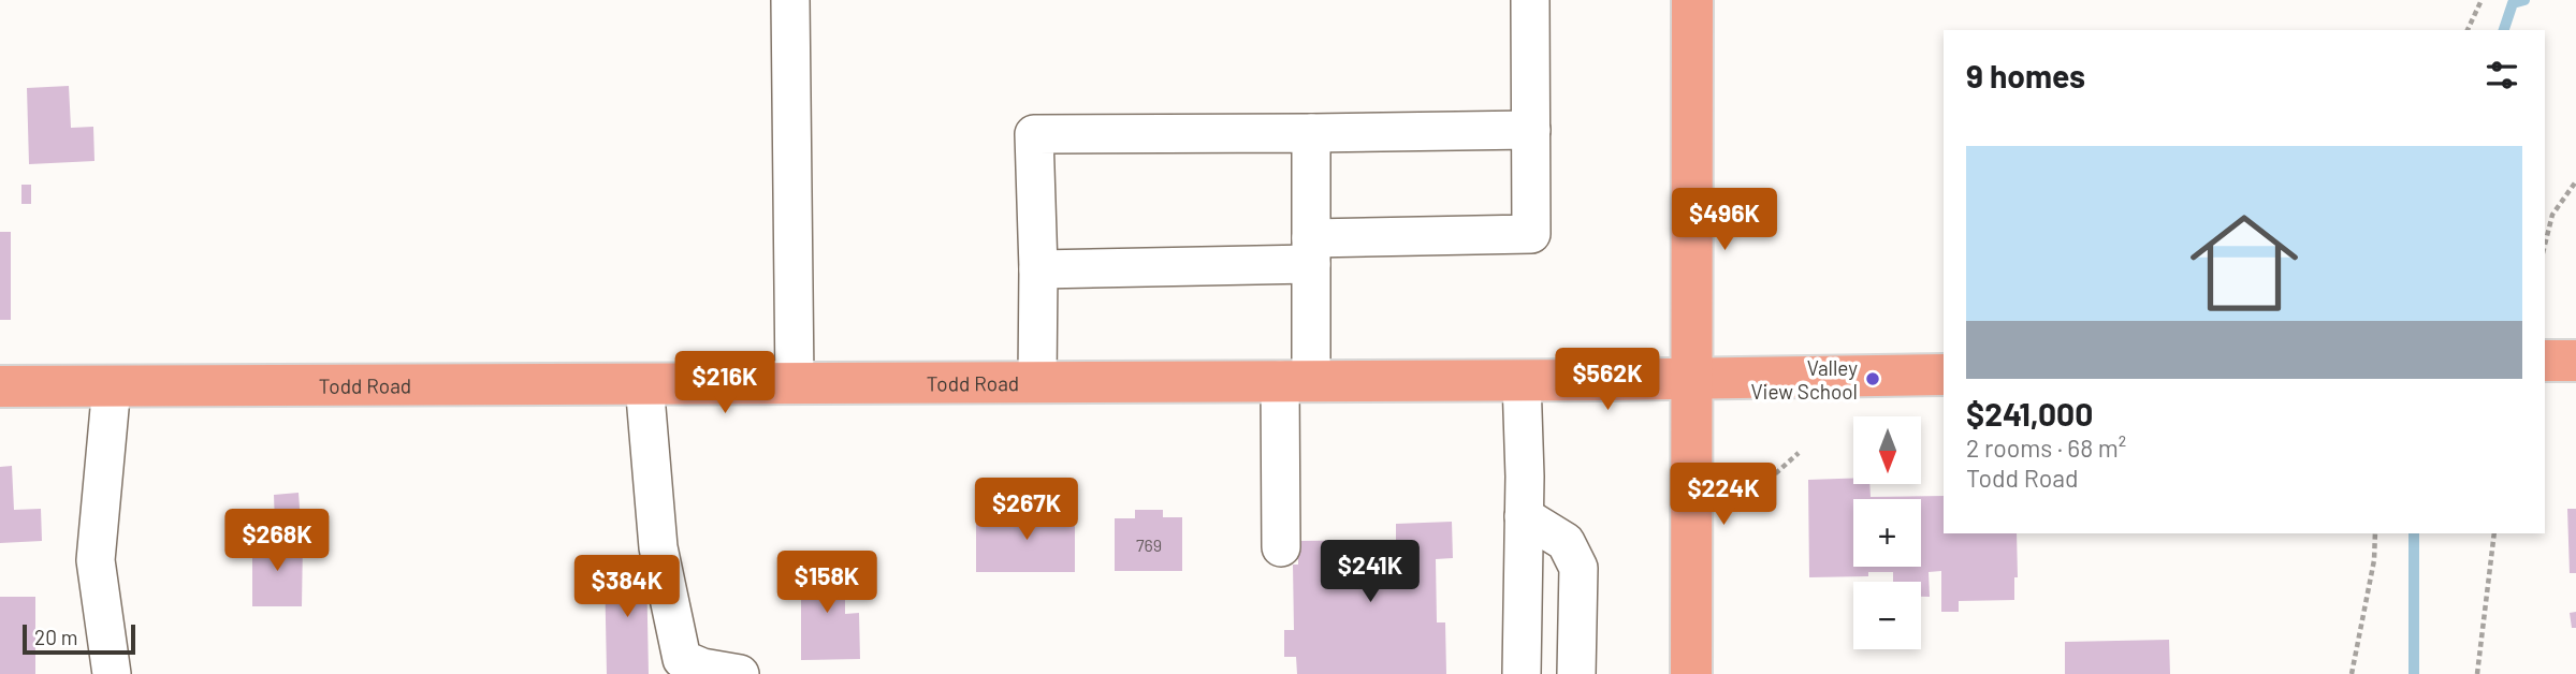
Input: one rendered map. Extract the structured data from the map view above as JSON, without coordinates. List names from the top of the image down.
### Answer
{
  "streets": {
    "main road": ["Todd Road"]
  },
  "places": ["Valley View School"],
  "house_numbers": ["769"],
  "scale_bar": "20 m",
  "north": "bottom",
  "page": {
    "heading": "9 homes",
    "list": [
      {
        "name": "$241,000",
        "note": "2 rooms · 68 m² · Todd Road"
      }
    ],
    "price": [
      "$496K",
      "$562K",
      "$216K",
      "$224K",
      "$267K",
      "$268K",
      "$241K",
      "$158K",
      "$384K"
    ],
    "map_buttons": ["+", "−"],
    "scale": "20 m"
  }
}
